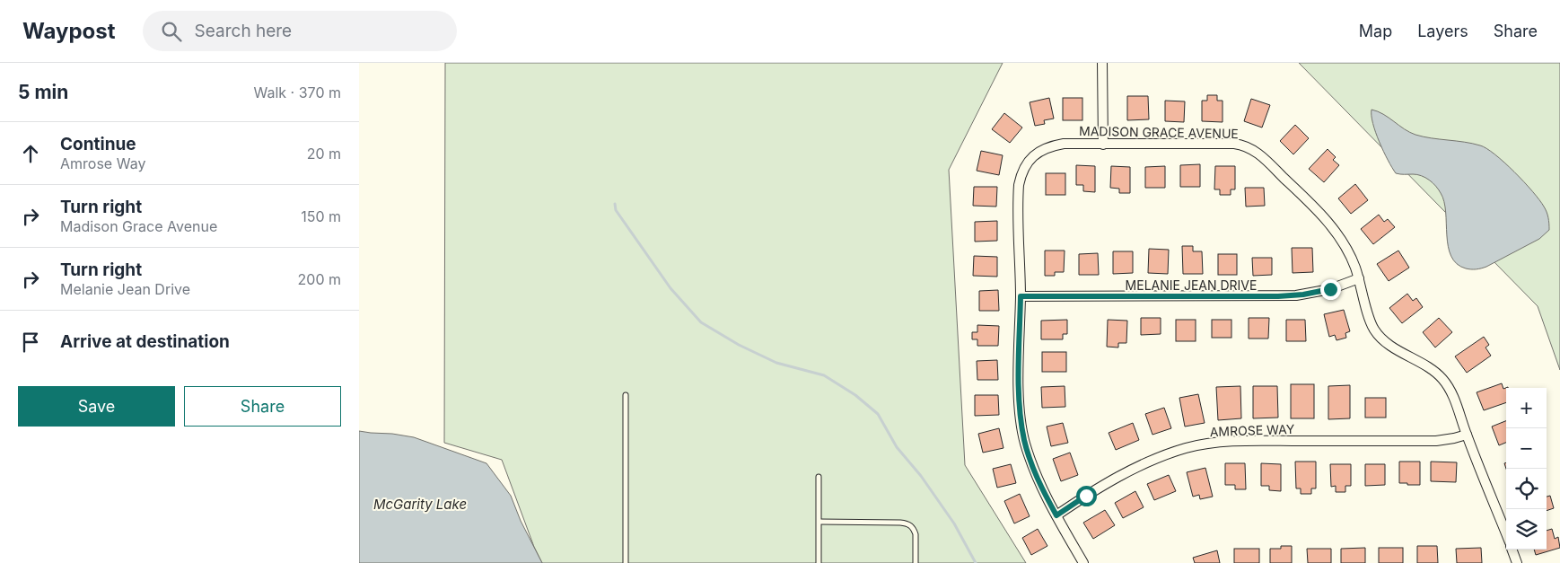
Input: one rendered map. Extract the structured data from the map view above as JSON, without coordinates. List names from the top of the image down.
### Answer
{
  "streets": {
    "street": ["MADISON GRACE AVENUE", "MELANIE JEAN DRIVE", "AMROSE WAY"]
  },
  "crossings": [
    ["MADISON GRACE AVENUE", "MELANIE JEAN DRIVE"],
    ["MADISON GRACE AVENUE", "AMROSE WAY"]
  ],
  "water": ["McGarity Lake"],
  "page": {
    "header": "Waypost",
    "search": "Search here",
    "nav": ["Map", "Layers", "Share"],
    "heading": ["5 min", "Walk · 370 m"],
    "list": [
      ["Continue", "Amrose Way", "20 m"],
      ["Turn right", "Madison Grace Avenue", "150 m"],
      ["Turn right", "Melanie Jean Drive", "200 m"],
      "Arrive at destination"
    ],
    "buttons": ["Save", "Share"],
    "map_buttons": ["+", "−"]
  }
}
